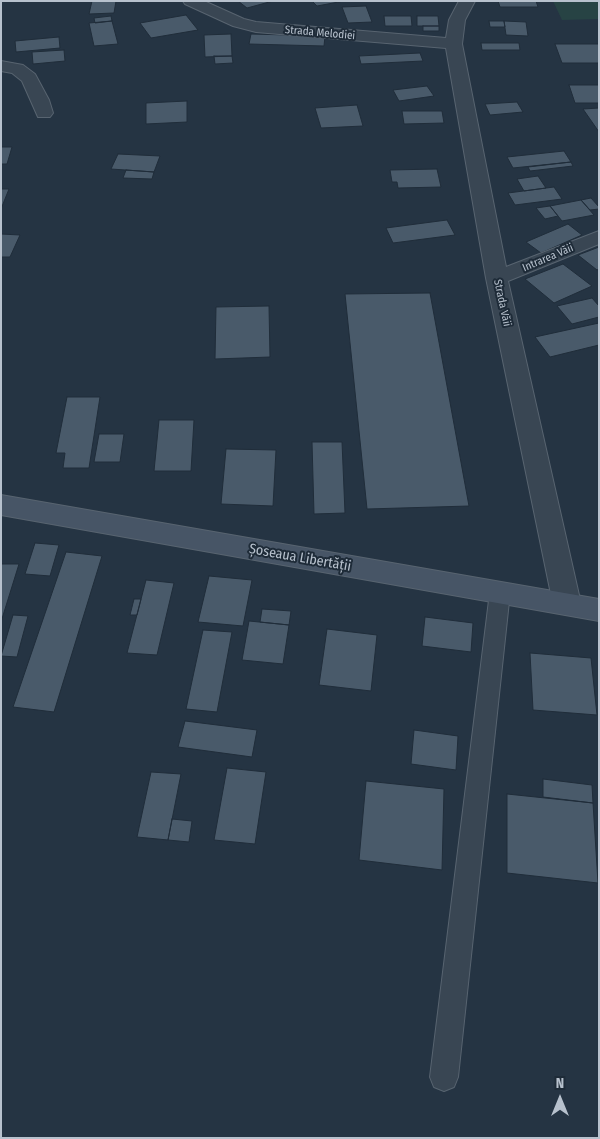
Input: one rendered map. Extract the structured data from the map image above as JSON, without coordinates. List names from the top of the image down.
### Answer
{
  "streets": {
    "main road": ["Șoseaua Libertății"],
    "street": ["Strada Melodiei", "Intrarea Văii", "Strada Văii"]
  },
  "crossings": [
    ["Strada Melodiei", "Strada Văii"],
    ["Intrarea Văii", "Strada Văii"],
    ["Strada Văii", "Șoseaua Libertății"]
  ],
  "north": "top"
}
